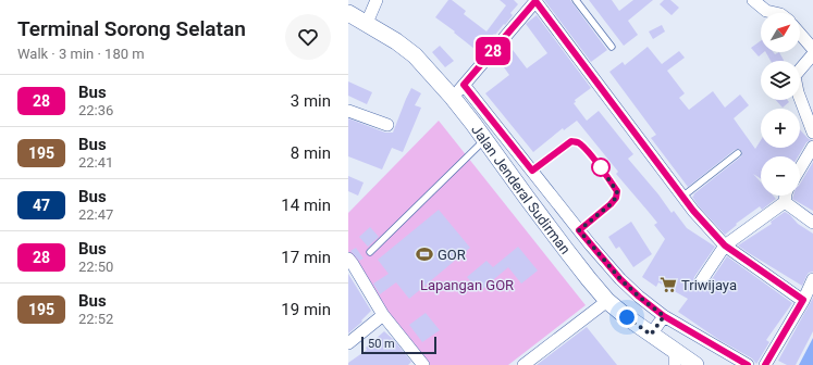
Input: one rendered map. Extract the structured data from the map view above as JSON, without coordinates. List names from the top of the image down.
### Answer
{
  "streets": {
    "main road": ["Jalan Jenderal Sudirman"]
  },
  "parks": ["Lapangan GOR"],
  "places": {
    "sports": ["GOR"],
    "supermarket": ["Triwijaya"]
  },
  "lines": ["bus line 28"],
  "scale_bar": "50 m",
  "north": "top right",
  "page": {
    "heading": ["Terminal Sorong Selatan", "Walk · 3 min · 180 m"],
    "on_map": "28",
    "map_buttons": ["+", "−"],
    "list": [
      {
        "mark": "28",
        "name": "Bus",
        "note": "22:36",
        "value": "3 min"
      },
      {
        "mark": "195",
        "name": "Bus",
        "note": "22:41",
        "value": "8 min"
      },
      {
        "mark": "47",
        "name": "Bus",
        "note": "22:47",
        "value": "14 min"
      },
      {
        "mark": "28",
        "name": "Bus",
        "note": "22:50",
        "value": "17 min"
      },
      {
        "mark": "195",
        "name": "Bus",
        "note": "22:52",
        "value": "19 min"
      }
    ],
    "scale": "50 m"
  }
}
